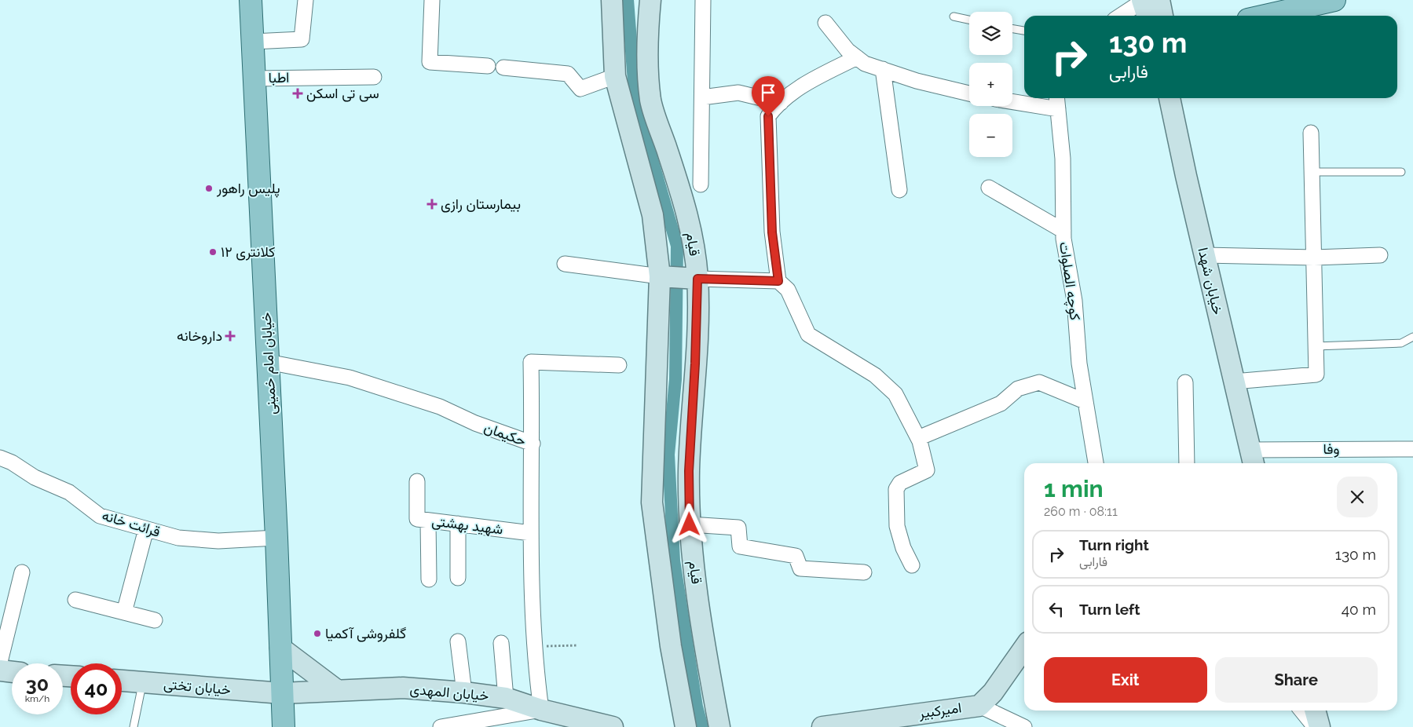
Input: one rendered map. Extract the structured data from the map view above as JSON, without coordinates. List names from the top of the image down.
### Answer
{
  "streets": {
    "main road": ["خیابان امام خمینی"],
    "street": [
      "اطبا",
      "قیام",
      "کوچه الصلوات",
      "خیابان شهدا",
      "حکیمان",
      "وفا",
      "قرائت خانه",
      "شهید بهشتی",
      "خیابان تختی",
      "خیابان المهدی",
      "امیرکبیر"
    ]
  },
  "crossings": [
    ["اطبا", "خیابان امام خمینی"],
    ["خیابان شهدا", "وفا"],
    ["خیابان امام خمینی", "حکیمان"],
    ["خیابان امام خمینی", "قرائت خانه"],
    ["خیابان امام خمینی", "خیابان تختی"],
    ["خیابان امام خمینی", "خیابان المهدی"],
    ["حکیمان", "شهید بهشتی"],
    ["حکیمان", "خیابان المهدی"],
    ["خیابان تختی", "خیابان المهدی"]
  ],
  "places": {
    "health": ["سی تی اسکن", "بیمارستان رازی", "داروخانه"],
    "other": ["پلیس راهور", "کلانتری ۱۲", "گلفروشی آکمیا"]
  },
  "page": {
    "map_buttons": ["+", "−"],
    "turn": ["130 m", "فارابی"],
    "heading": ["1 min", "260 m · 08:11"],
    "list": [
      {
        "name": "Turn right",
        "note": "فارابی",
        "value": "130 m"
      },
      {
        "name": "Turn left",
        "value": "40 m"
      }
    ],
    "buttons": ["Exit", "Share"],
    "speed": "30 km/h",
    "limit": "40"
  }
}
